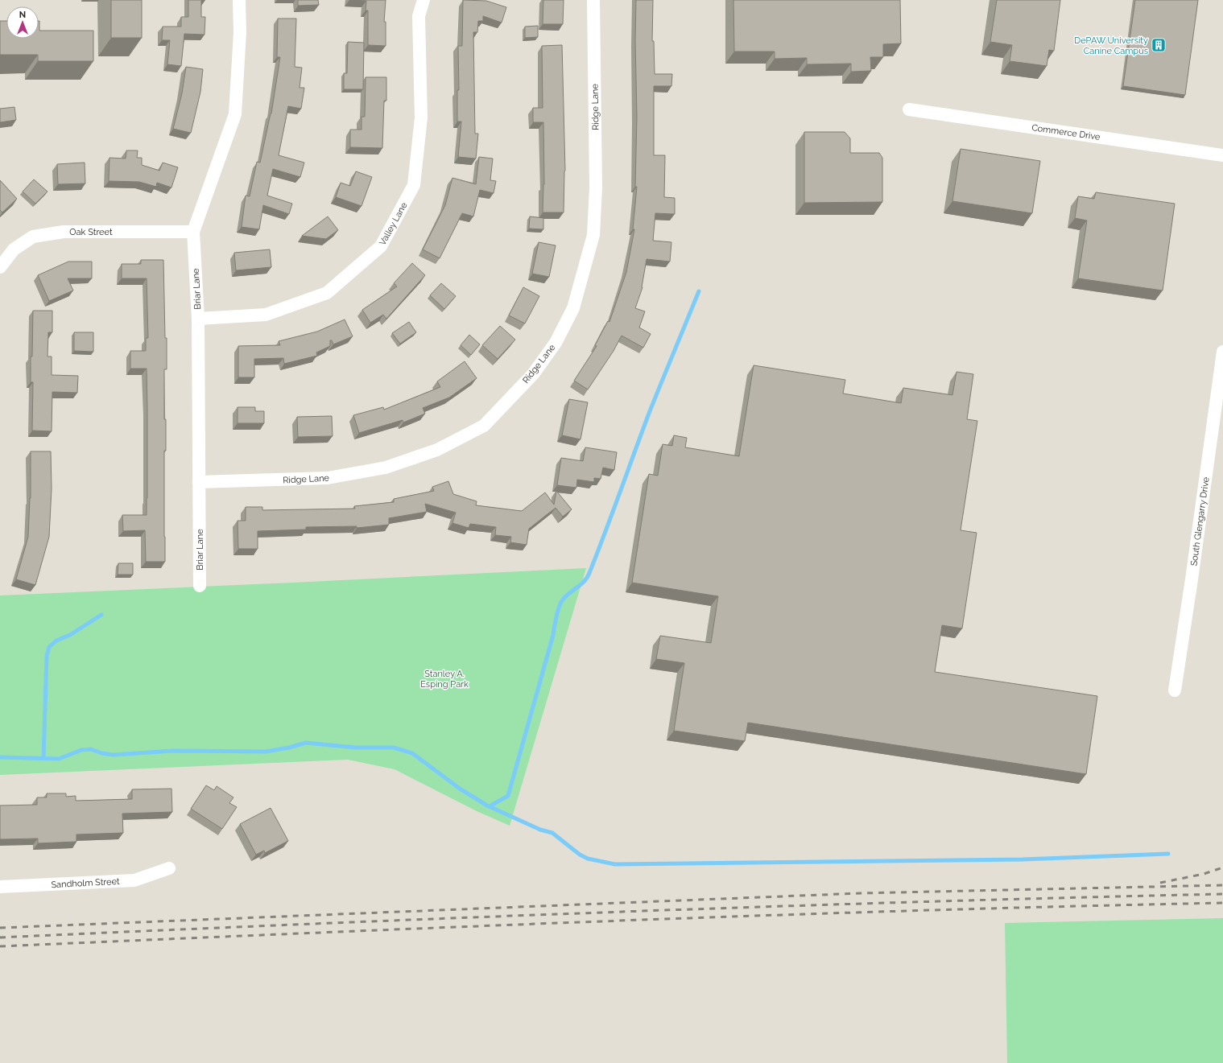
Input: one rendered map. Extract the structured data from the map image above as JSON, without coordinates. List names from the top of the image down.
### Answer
{
  "streets": {
    "street": [
      "Ridge Lane",
      "Commerce Drive",
      "Valley Lane",
      "Oak Street",
      "Briar Lane",
      "South Glengarry Drive",
      "Sandholm Street"
    ]
  },
  "crossings": [
    ["Ridge Lane", "Briar Lane"],
    ["Valley Lane", "Briar Lane"],
    ["Oak Street", "Briar Lane"]
  ],
  "parks": ["Stanley A. Esping Park"],
  "places": {
    "building": ["DePAW University Canine Campus"]
  },
  "north": "top"
}
